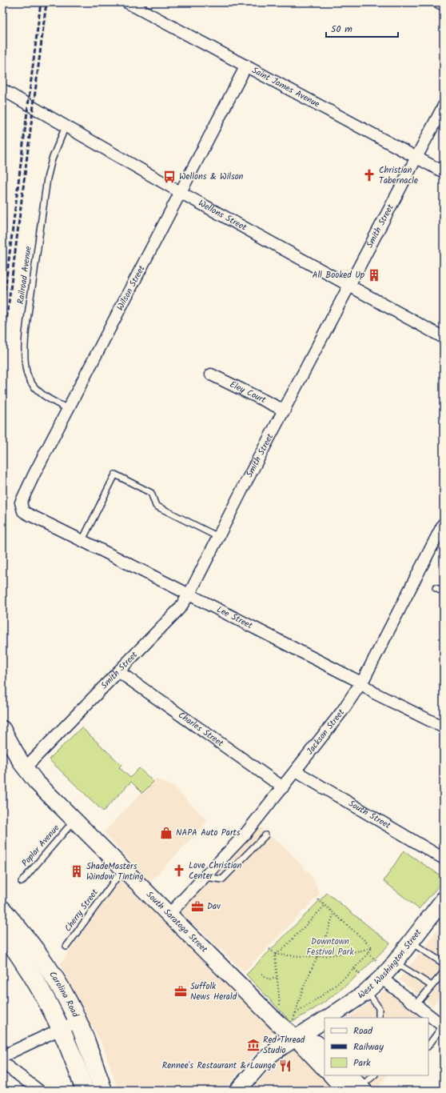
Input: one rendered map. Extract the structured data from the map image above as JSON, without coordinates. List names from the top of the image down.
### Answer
{
  "streets": {
    "main road": ["Carolina Road"],
    "street": [
      "Saint James Avenue",
      "Wellons Street",
      "Smith Street",
      "Wilson Street",
      "Eley Court",
      "Lee Street",
      "Charles Street",
      "Jackson Street",
      "South Street",
      "South Saratoga Street",
      "West Washington Street"
    ],
    "lane": ["Railroad Avenue", "Poplar Avenue", "Cherry Street"]
  },
  "crossings": [
    ["Saint James Avenue", "Smith Street"],
    ["Saint James Avenue", "Wilson Street"],
    ["Wellons Street", "Smith Street"],
    ["Wellons Street", "Railroad Avenue"],
    ["Wellons Street", "Wilson Street"],
    ["Smith Street", "Eley Court"],
    ["Smith Street", "Lee Street"],
    ["Smith Street", "Charles Street"],
    ["Smith Street", "South Saratoga Street"],
    ["Railroad Avenue", "Wilson Street"],
    ["Wilson Street", "Lee Street"],
    ["Lee Street", "Jackson Street"],
    ["Charles Street", "Jackson Street"],
    ["Jackson Street", "South Street"],
    ["Jackson Street", "South Saratoga Street"],
    ["Poplar Avenue", "South Saratoga Street"],
    ["Cherry Street", "South Saratoga Street"],
    ["South Saratoga Street", "West Washington Street"]
  ],
  "parks": ["Downtown Festival Park"],
  "places": {
    "church": ["Christian Tabernacle", "Love Christian Center"],
    "bus stop": ["Wellons & Wilson"],
    "building": ["All Booked Up", "ShadeMasters Window Tinting"],
    "shop": ["NAPA Auto Parts"],
    "office": ["Dav", "Suffolk News Herald"],
    "museum": ["Red Thread Studio"],
    "restaurant": ["Rennee's Restaurant & Lounge"]
  },
  "legend": ["Road", "Railway", "Park"],
  "scale_bar": "50 m"
}
